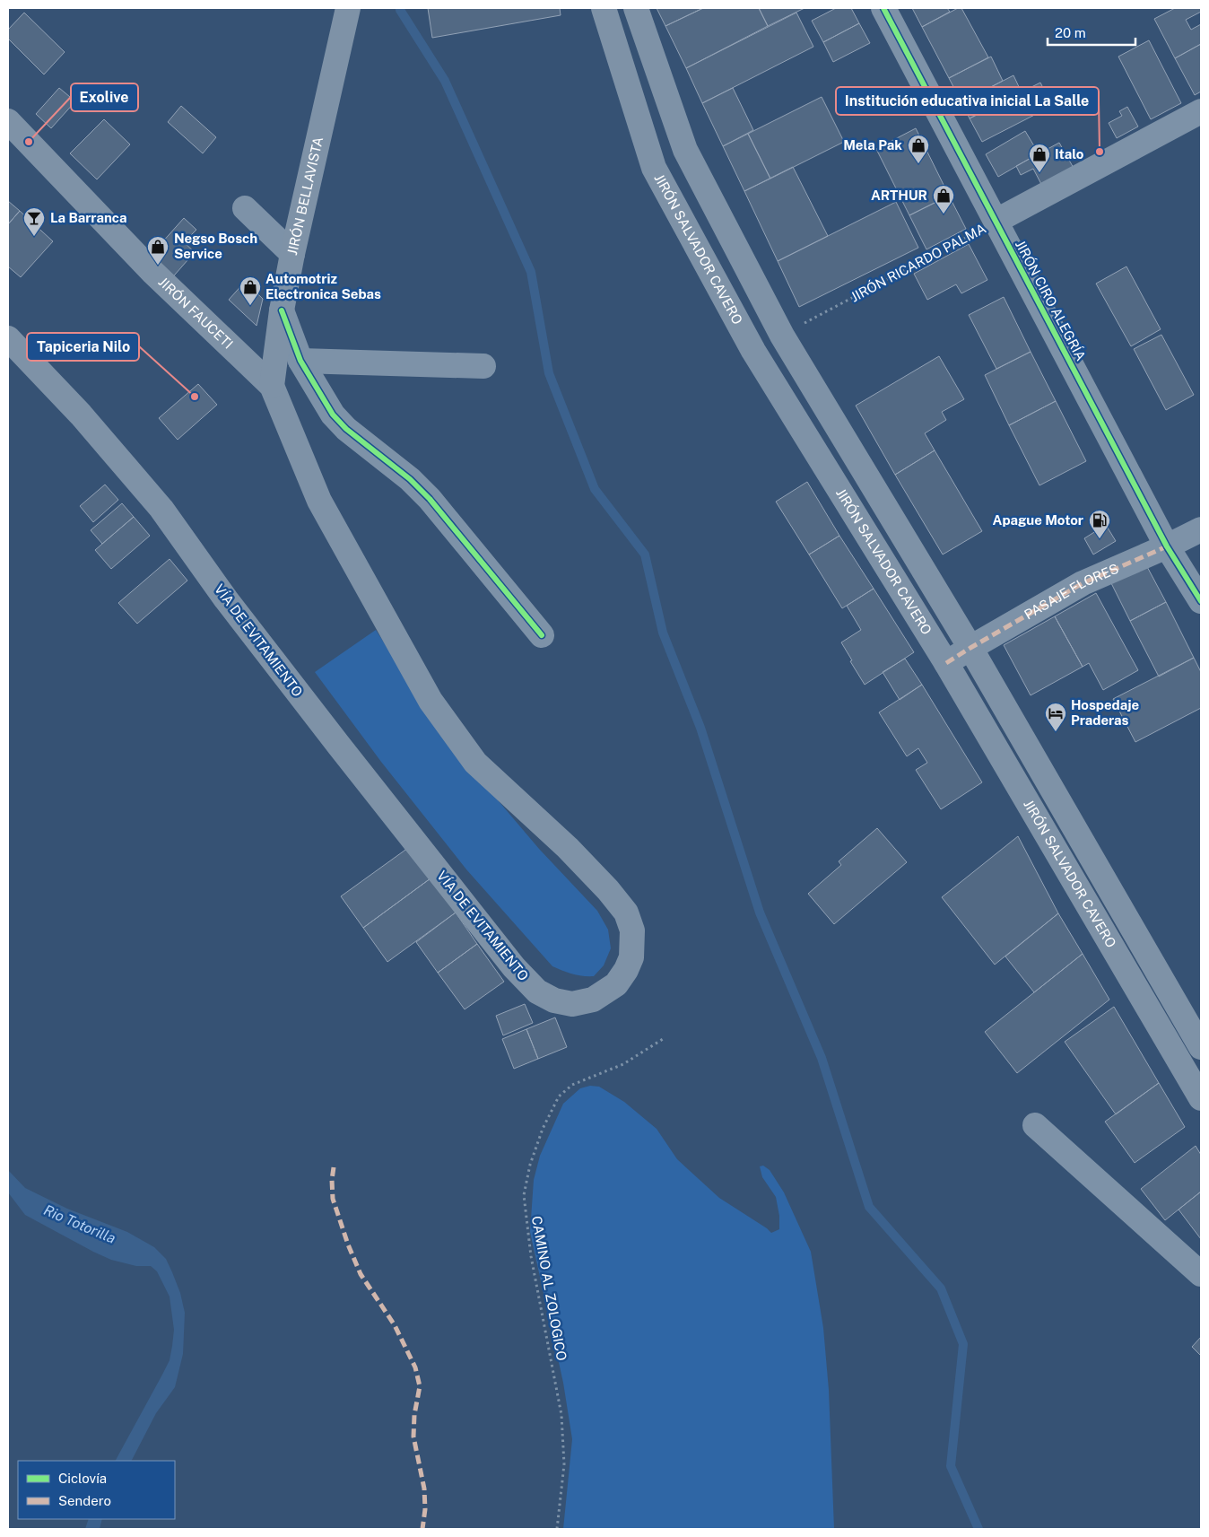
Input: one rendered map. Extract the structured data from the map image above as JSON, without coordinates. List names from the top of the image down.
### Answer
{
  "streets": {
    "highway": [
      "JIRÓN BELLAVISTA",
      "JIRÓN SALVADOR CAVERO",
      "JIRÓN FAUCETI",
      "VÍA DE EVITAMIENTO"
    ],
    "street": ["JIRÓN RICARDO PALMA", "JIRÓN CIRO ALEGRÍA", "PASAJE FLORES"],
    "path": ["CAMINO AL ZOLOGICO"]
  },
  "crossings": [
    ["JIRÓN BELLAVISTA", "JIRÓN FAUCETI"],
    ["JIRÓN BELLAVISTA", "VÍA DE EVITAMIENTO"],
    ["JIRÓN SALVADOR CAVERO", "JIRÓN RICARDO PALMA"],
    ["JIRÓN SALVADOR CAVERO", "PASAJE FLORES"],
    ["JIRÓN RICARDO PALMA", "JIRÓN CIRO ALEGRÍA"],
    ["JIRÓN CIRO ALEGRÍA", "PASAJE FLORES"],
    ["JIRÓN FAUCETI", "VÍA DE EVITAMIENTO"]
  ],
  "water": ["Rio Totorilla"],
  "places": {
    "other": ["Exolive", "Institución educativa inicial La Salle", "Tapiceria Nilo"],
    "shop": [
      "Mela Pak",
      "Italo",
      "ARTHUR",
      "Negso Bosch Service",
      "Automotriz Electronica Sebas"
    ],
    "bar": ["La Barranca"],
    "fuel station": ["Apague Motor"],
    "hotel": ["Hospedaje Praderas"]
  },
  "legend": ["Ciclovía", "Sendero"],
  "scale_bar": "20 m"
}
